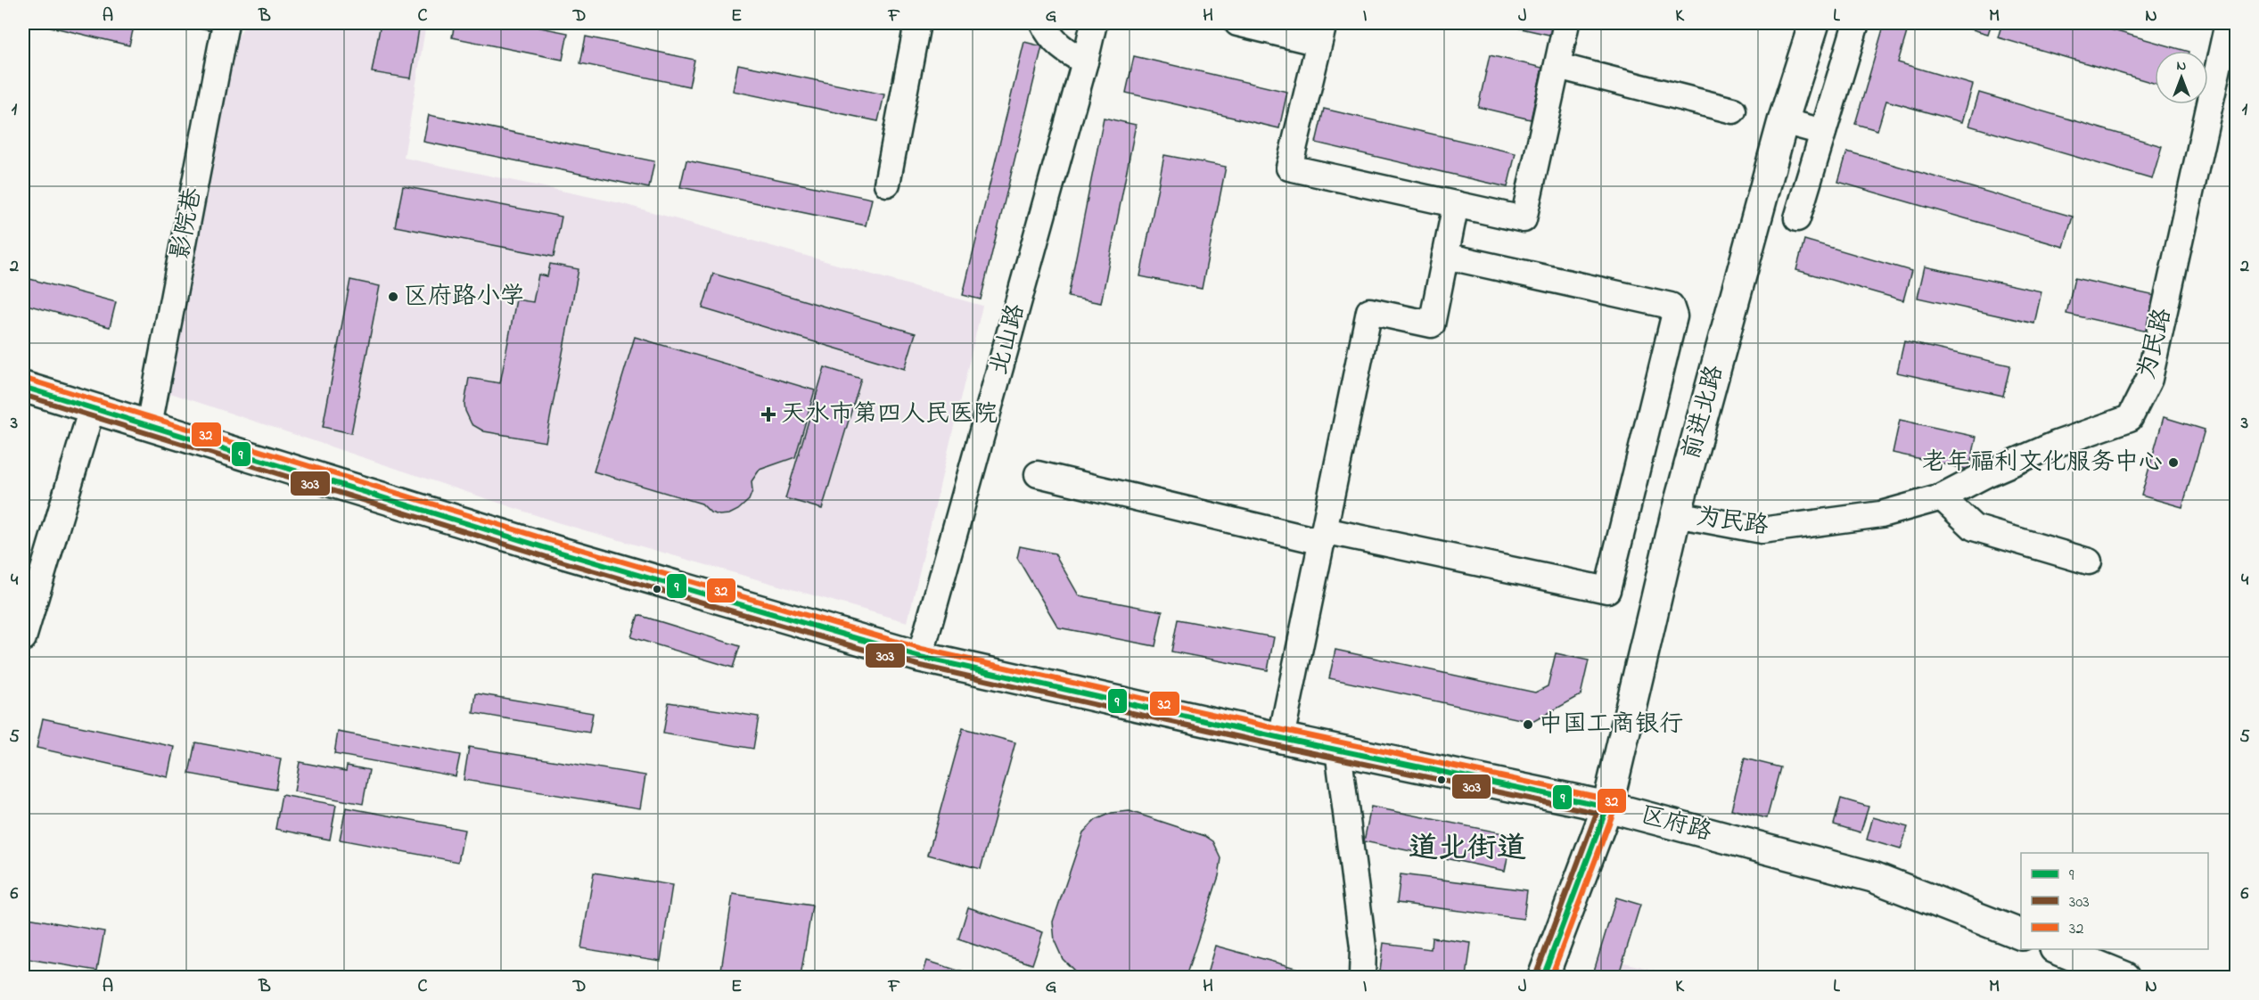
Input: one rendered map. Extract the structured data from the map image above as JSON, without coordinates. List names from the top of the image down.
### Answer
{
  "streets": {
    "main road": ["前进北路", "区府路"],
    "street": ["影院巷", "北山路", "为民路"]
  },
  "crossings": [
    ["影院巷", "区府路"],
    ["北山路", "区府路"],
    ["为民路", "前进北路"],
    ["前进北路", "区府路"]
  ],
  "districts": ["道北街道"],
  "places": {
    "other": ["区府路小学", "老年福利文化服务中心", "中国工商银行"],
    "health": ["天水市第四人民医院"]
  },
  "lines": ["transit line 32", "transit line 9", "transit line 303"],
  "legend": ["9", "303", "32"],
  "north": "top",
  "grid": {
    "columns": [
      "A",
      "B",
      "C",
      "D",
      "E",
      "F",
      "G",
      "H",
      "I",
      "J",
      "K",
      "L",
      "M",
      "N"
    ],
    "rows": [
      "1",
      "2",
      "3",
      "4",
      "5",
      "6"
    ]
  }
}
